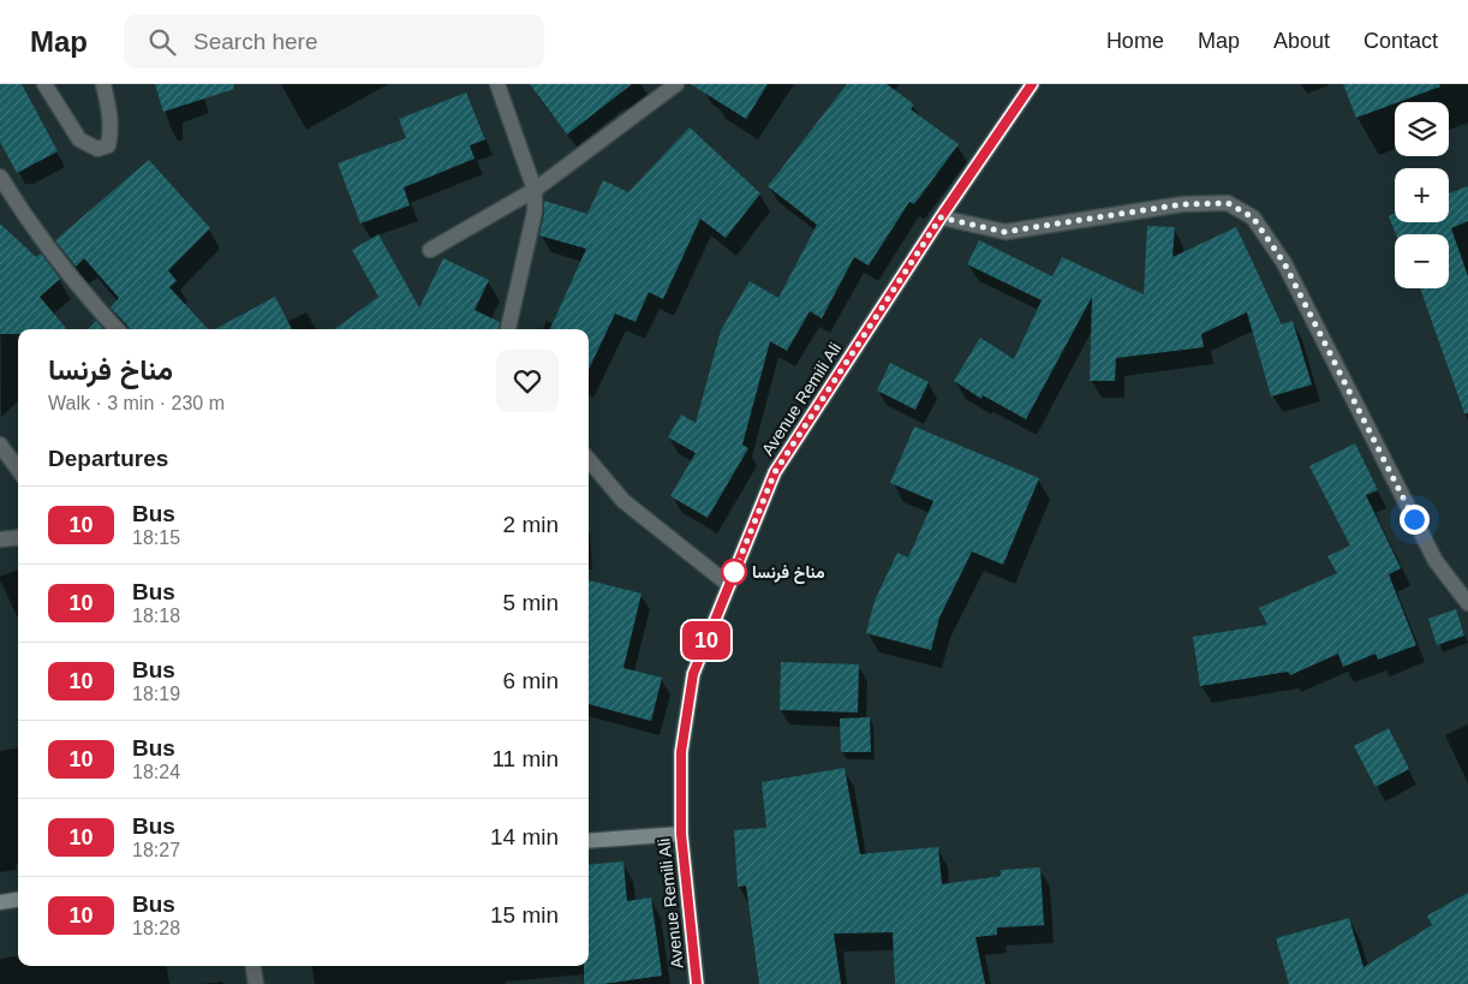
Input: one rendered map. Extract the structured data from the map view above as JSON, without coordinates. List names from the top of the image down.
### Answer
{
  "streets": {
    "main road": ["Avenue Remili Ali"]
  },
  "places": ["مناخ فرنسا"],
  "lines": ["bus line 10"],
  "page": {
    "header": "Map",
    "search": "Search here",
    "nav": [
      "Home",
      "Map",
      "About",
      "Contact"
    ],
    "on_map": "10",
    "map_buttons": ["+", "−"],
    "heading": [
      ["مناخ فرنسا", "Walk · 3 min · 230 m"],
      "Departures"
    ],
    "list": [
      {
        "mark": "10",
        "name": "Bus",
        "note": "18:15",
        "value": "2 min"
      },
      {
        "mark": "10",
        "name": "Bus",
        "note": "18:18",
        "value": "5 min"
      },
      {
        "mark": "10",
        "name": "Bus",
        "note": "18:19",
        "value": "6 min"
      },
      {
        "mark": "10",
        "name": "Bus",
        "note": "18:24",
        "value": "11 min"
      },
      {
        "mark": "10",
        "name": "Bus",
        "note": "18:27",
        "value": "14 min"
      },
      {
        "mark": "10",
        "name": "Bus",
        "note": "18:28",
        "value": "15 min"
      }
    ]
  }
}
